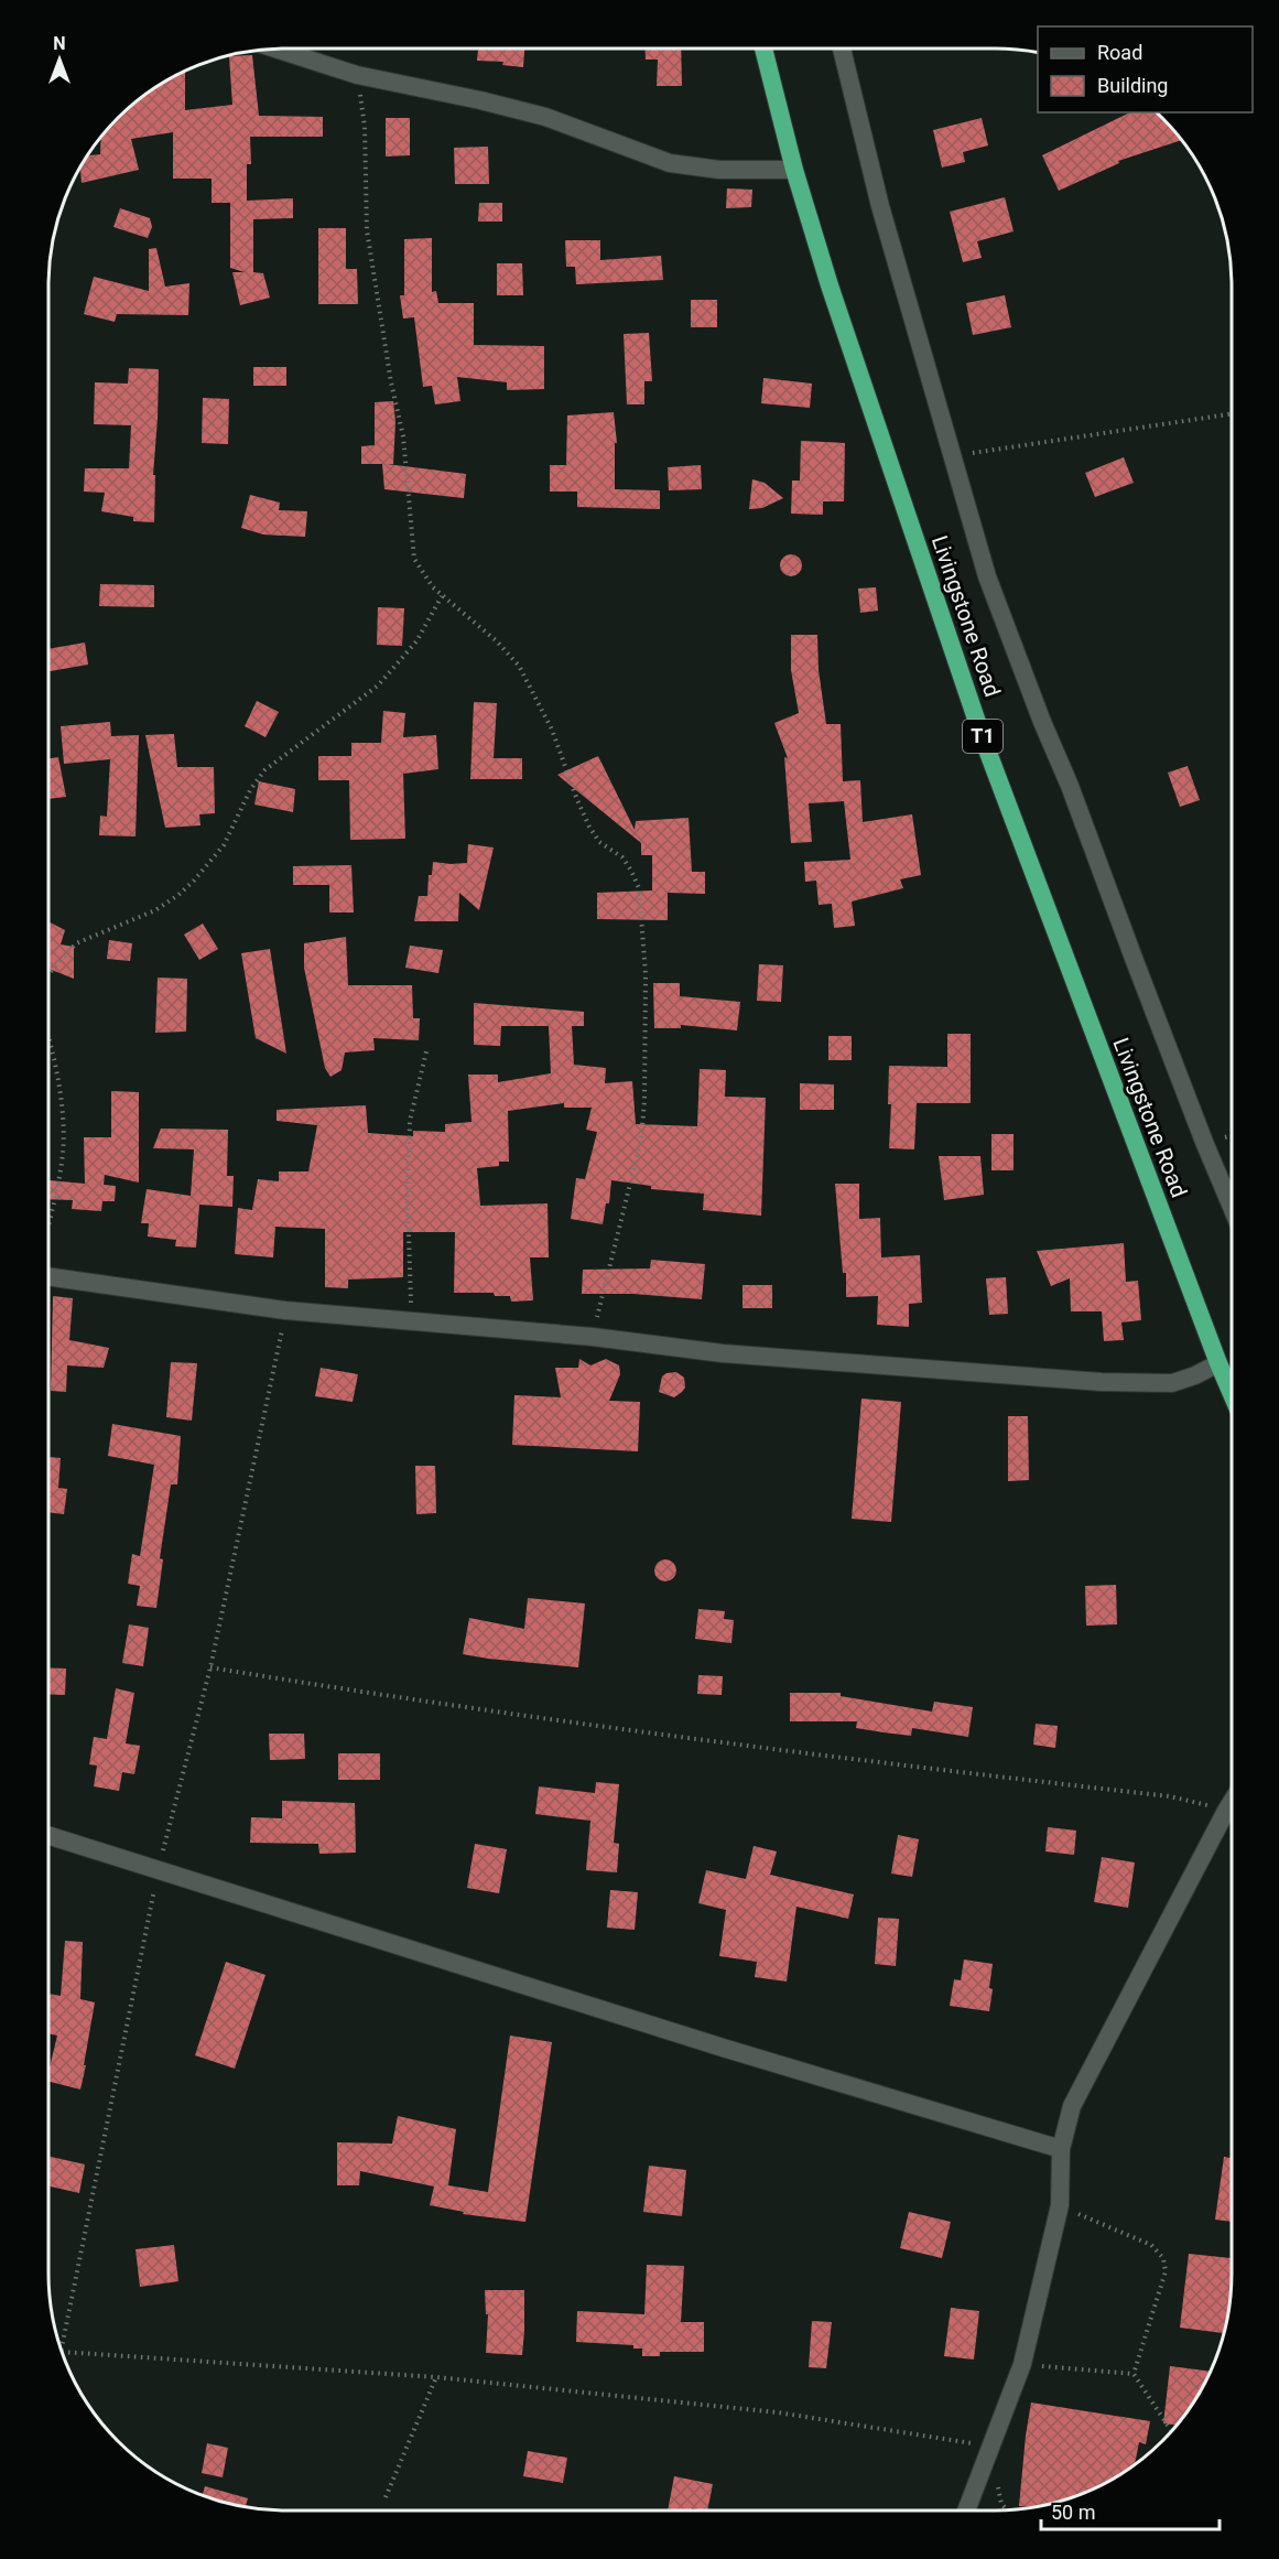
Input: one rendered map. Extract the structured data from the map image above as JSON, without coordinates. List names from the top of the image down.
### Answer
{
  "streets": {
    "highway": ["Livingstone Road", "T1"]
  },
  "legend": ["Road", "Building"],
  "scale_bar": "50 m",
  "north": "top"
}
